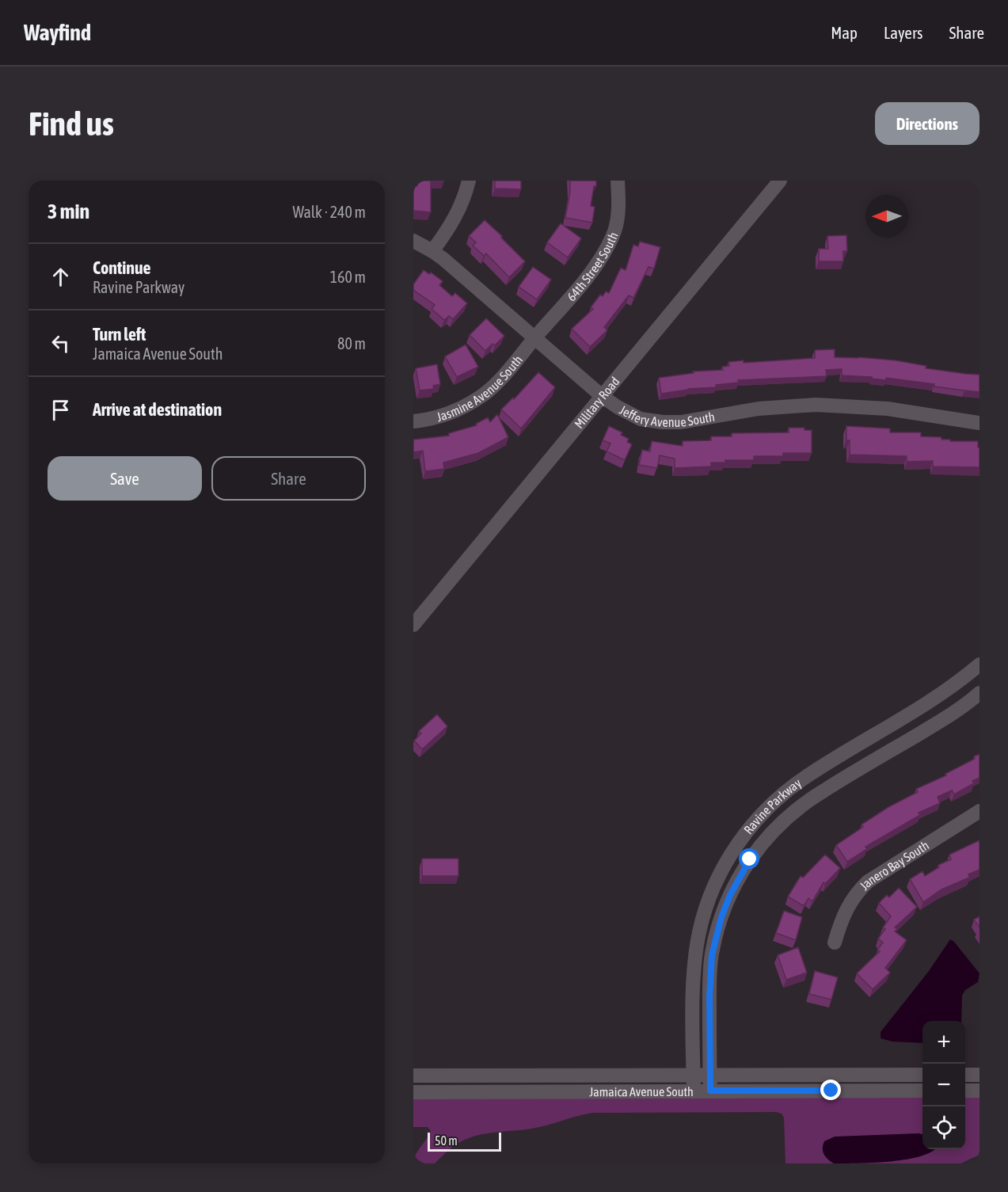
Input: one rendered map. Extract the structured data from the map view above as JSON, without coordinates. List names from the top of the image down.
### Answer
{
  "streets": {
    "street": [
      "64th Street South",
      "Jasmine Avenue South",
      "Military Road",
      "Jeffery Avenue South",
      "Ravine Parkway",
      "Janero Bay South",
      "Jamaica Avenue South"
    ]
  },
  "crossings": [
    ["64th Street South", "Jasmine Avenue South"],
    ["64th Street South", "Jeffery Avenue South"],
    ["Jasmine Avenue South", "Jeffery Avenue South"],
    ["Military Road", "Jeffery Avenue South"],
    ["Ravine Parkway", "Jamaica Avenue South"]
  ],
  "scale_bar": "50 m",
  "north": "left",
  "page": {
    "header": "Wayfind",
    "nav": ["Map", "Layers", "Share"],
    "buttons": [
      "Directions",
      ["Save", "Share"]
    ],
    "title": "Find us",
    "heading": ["3 min", "Walk · 240 m"],
    "list": [
      ["Continue", "Ravine Parkway", "160 m"],
      ["Turn left", "Jamaica Avenue South", "80 m"],
      "Arrive at destination"
    ],
    "map_buttons": ["+", "−"],
    "scale": "50 m"
  }
}
